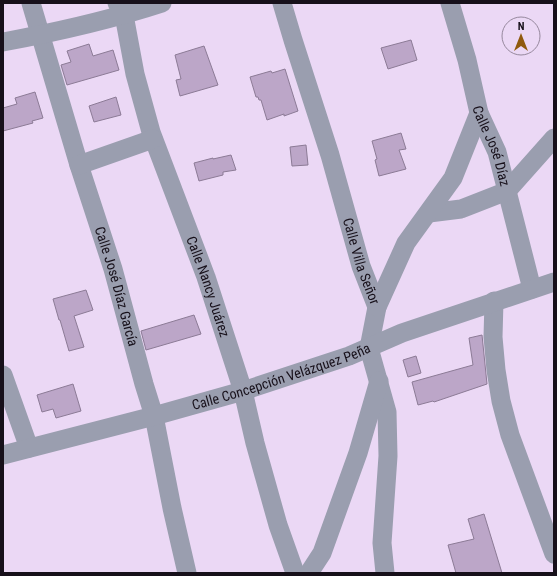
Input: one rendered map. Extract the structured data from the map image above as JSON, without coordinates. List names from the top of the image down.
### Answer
{
  "streets": {
    "street": [
      "Calle José Díaz",
      "Calle Villa Señor",
      "Calle José Díaz García",
      "Calle Nancy Juárez",
      "Calle Concepción Velázquez Peña"
    ]
  },
  "crossings": [
    ["Calle José Díaz", "Calle Concepción Velázquez Peña"],
    ["Calle Villa Señor", "Calle Concepción Velázquez Peña"],
    ["Calle José Díaz García", "Calle Concepción Velázquez Peña"],
    ["Calle Nancy Juárez", "Calle Concepción Velázquez Peña"]
  ],
  "north": "top"
}
